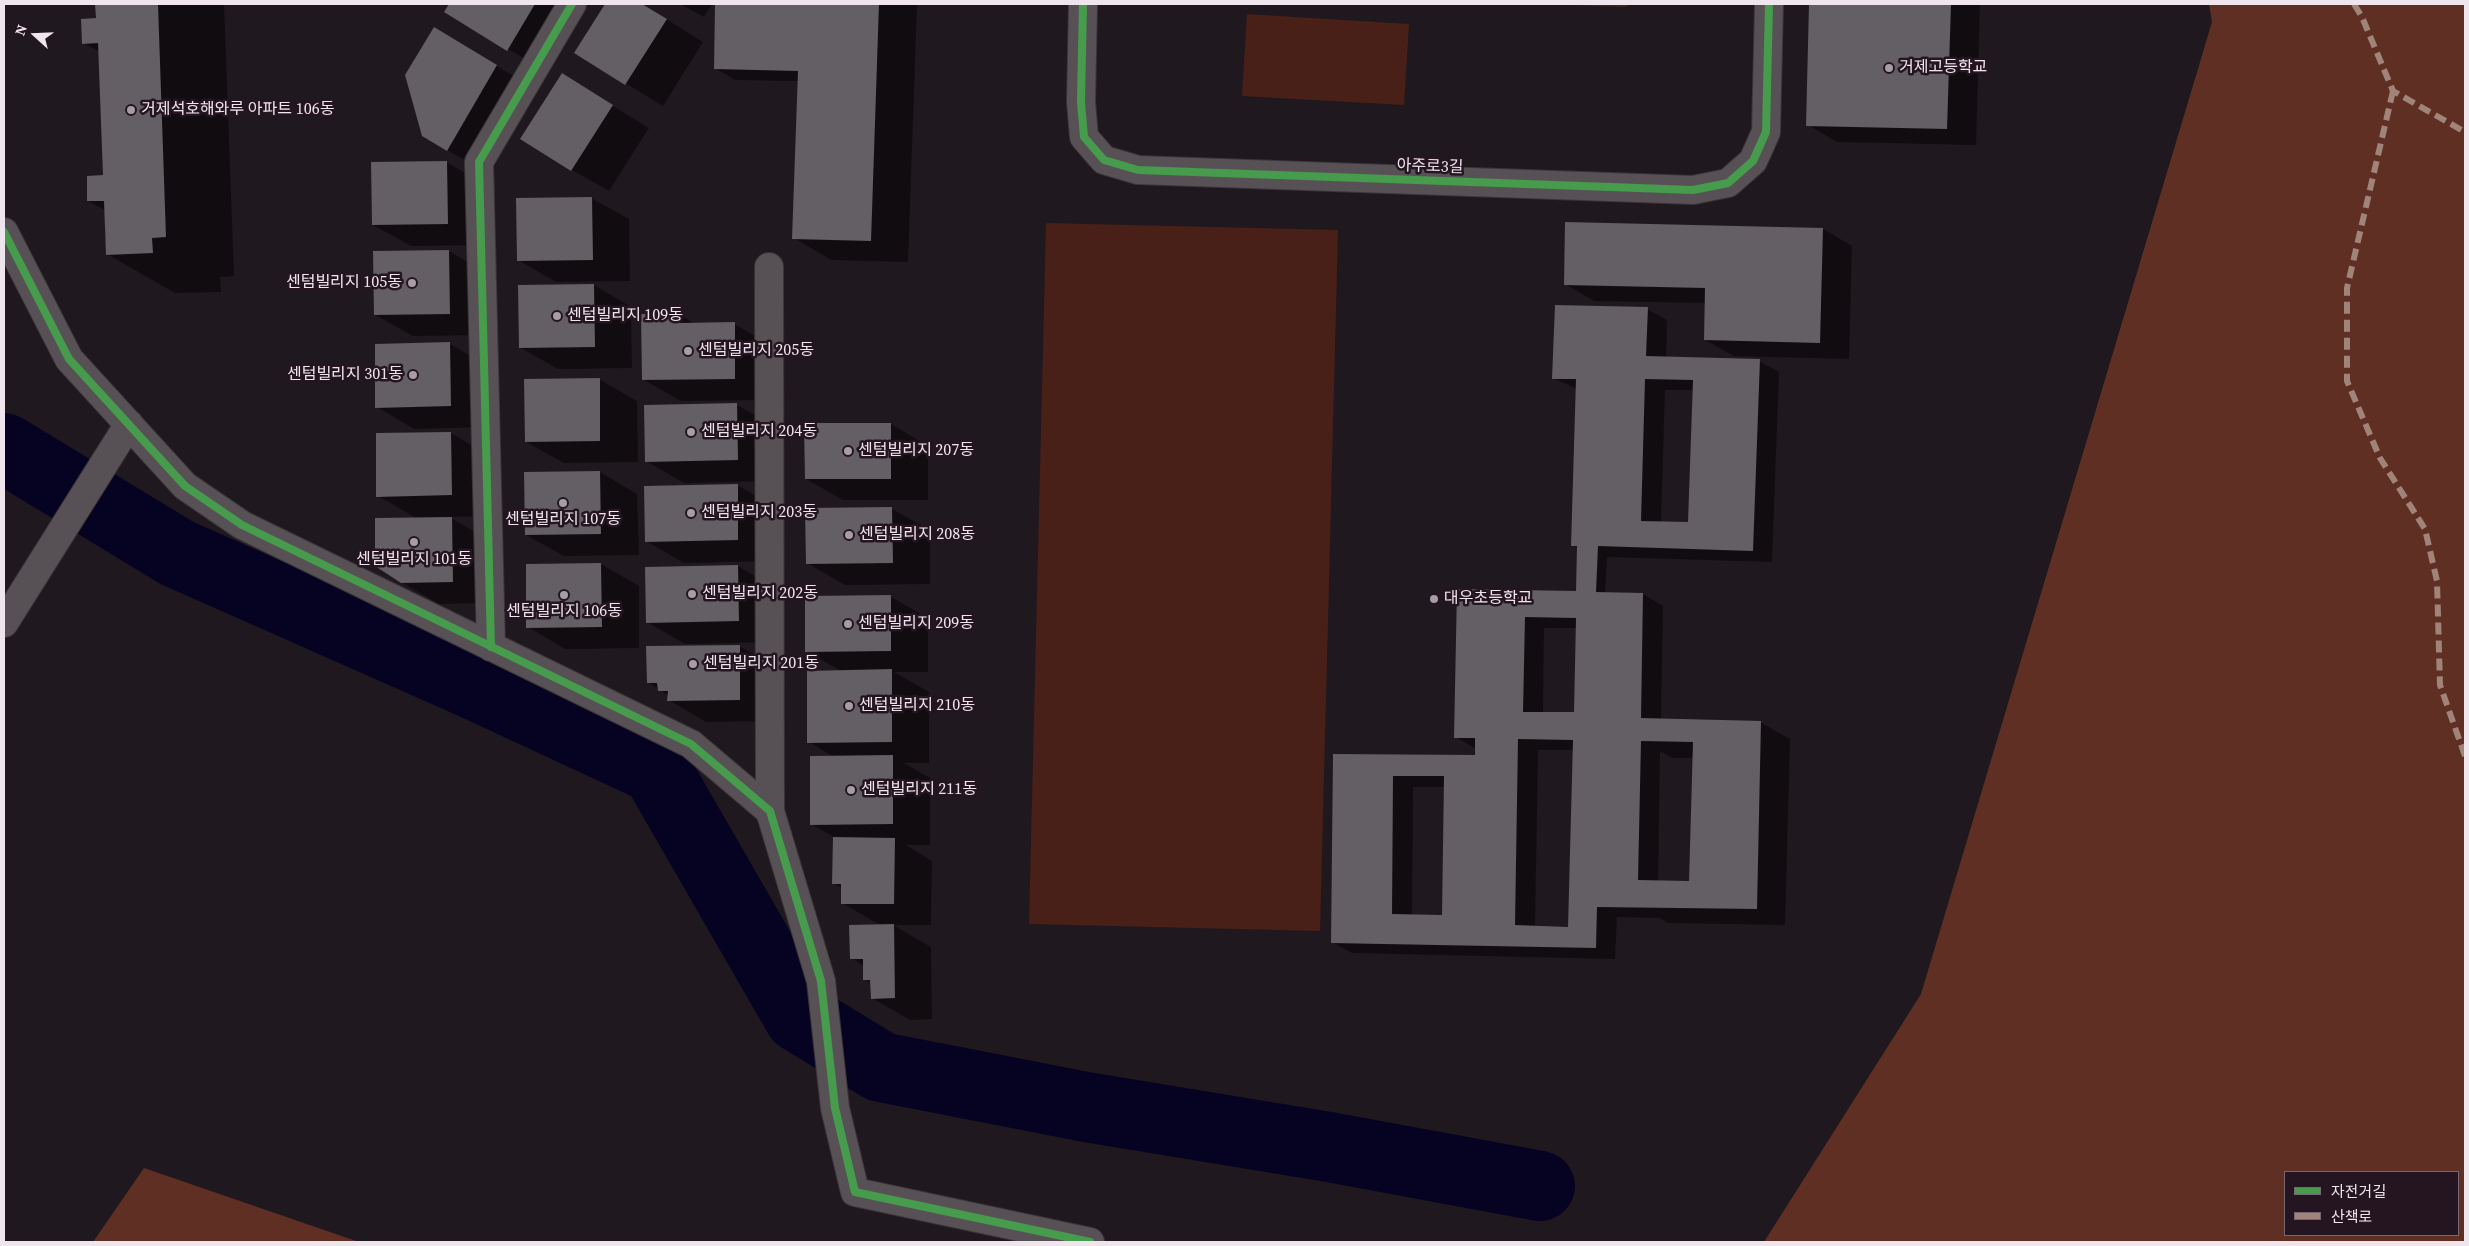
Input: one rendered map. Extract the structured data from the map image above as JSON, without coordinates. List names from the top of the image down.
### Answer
{
  "streets": {
    "street": ["아주로3길"]
  },
  "places": [
    "거제고등학교",
    "거제석호해와루 아파트 106동",
    "센텀빌리지 105동",
    "센텀빌리지 109동",
    "센텀빌리지 205동",
    "센텀빌리지 301동",
    "센텀빌리지 204동",
    "센텀빌리지 207동",
    "센텀빌리지 107동",
    "센텀빌리지 203동",
    "센텀빌리지 208동",
    "센텀빌리지 101동",
    "센텀빌리지 202동",
    "센텀빌리지 106동",
    "대우초등학교",
    "센텀빌리지 209동",
    "센텀빌리지 201동",
    "센텀빌리지 210동",
    "센텀빌리지 211동"
  ],
  "legend": ["자전거길", "산책로"],
  "north": "left"
}
